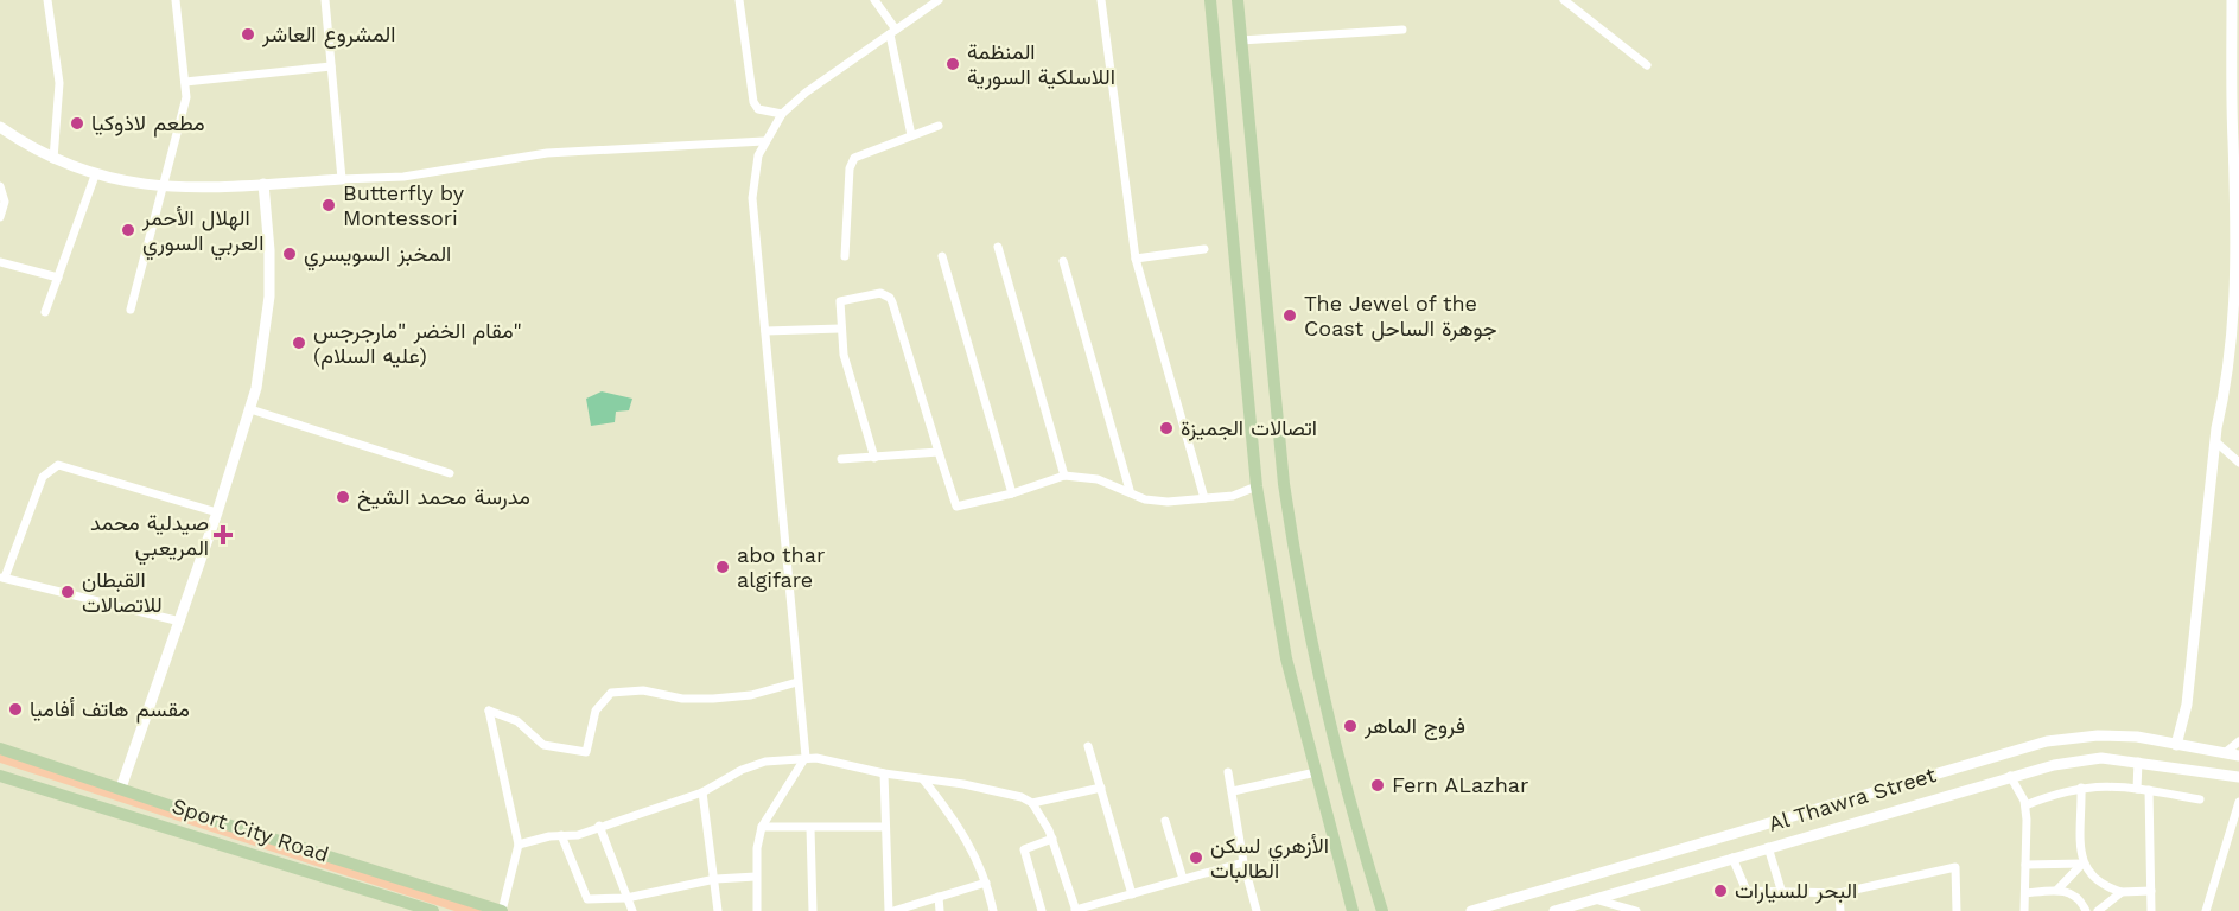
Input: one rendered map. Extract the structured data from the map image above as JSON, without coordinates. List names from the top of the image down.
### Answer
{
  "streets": {
    "main road": ["Sport City Road"],
    "street": ["Al Thawra Street"]
  },
  "places": {
    "other": [
      "المشروع العاشر",
      "المنظمة اللاسلكية السورية",
      "مطعم لاذوكيا",
      "Butterfly by Montessori",
      "الهلال الأحمر العربي السوري",
      "المخبز السويسري",
      "The Jewel of the Coast جوهرة الساحل",
      "مقام الخضر \"مارجرجس\" (عليه السلام)",
      "اتصالات الجميزة",
      "مدرسة محمد الشيخ",
      "abo thar algifare",
      "القبطان للاتصالات",
      "مقسم هاتف أفاميا",
      "فروج الماهر",
      "Fern ALazhar",
      "الأزهري لسكن الطالبات",
      "البحر للسيارات"
    ],
    "health": ["صيدلية محمد المريعبي"]
  }
}
